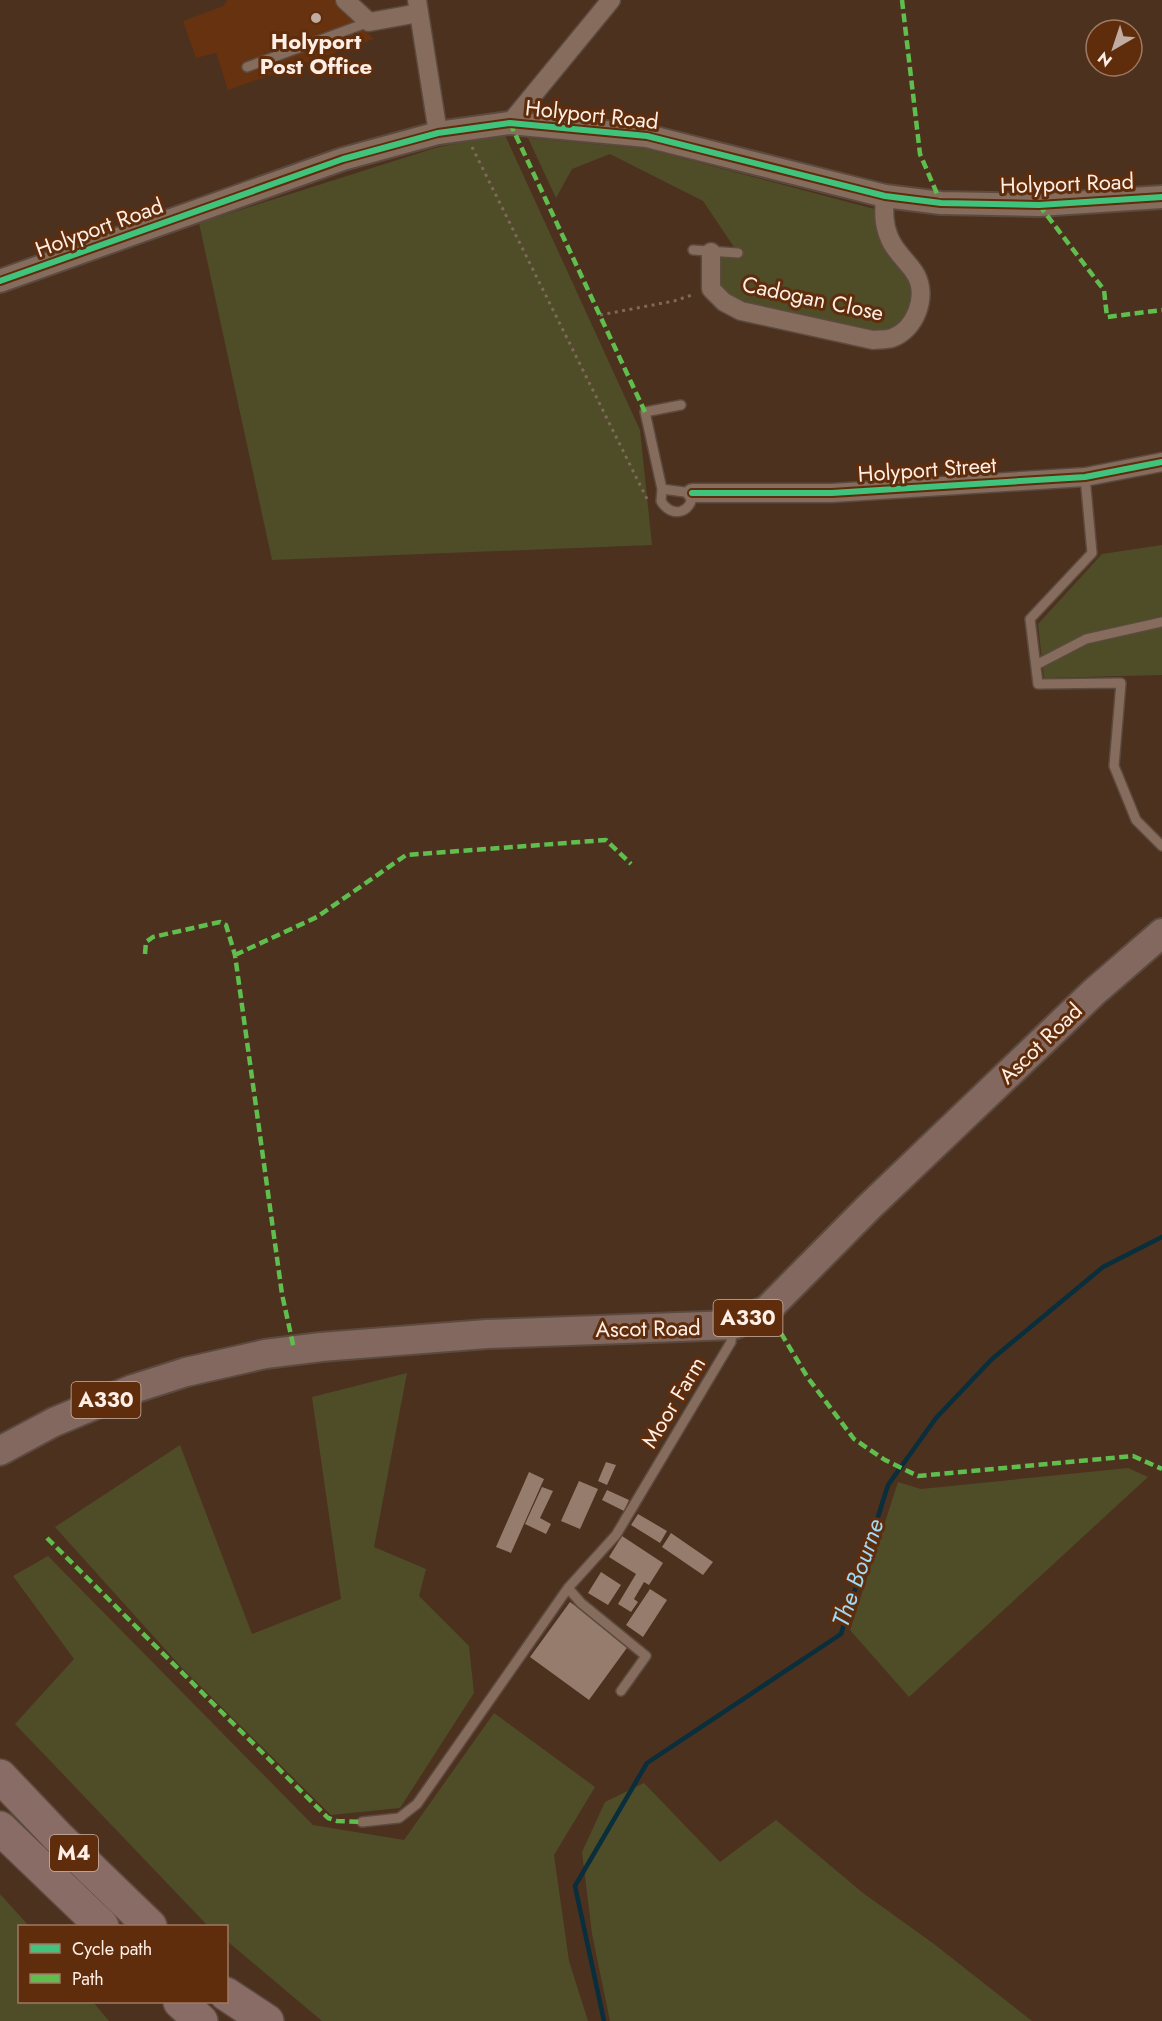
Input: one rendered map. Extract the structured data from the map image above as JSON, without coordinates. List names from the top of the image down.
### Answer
{
  "streets": {
    "highway": ["M4"],
    "main road": ["Ascot Road", "A330"],
    "street": ["Holyport Road", "Cadogan Close", "Holyport Street"],
    "lane": ["Moor Farm"]
  },
  "crossings": [
    ["Holyport Road", "Cadogan Close"],
    ["Ascot Road", "Moor Farm"]
  ],
  "water": ["The Bourne"],
  "places": ["Holyport Post Office"],
  "legend": ["Cycle path", "Path"],
  "north": "bottom left"
}
